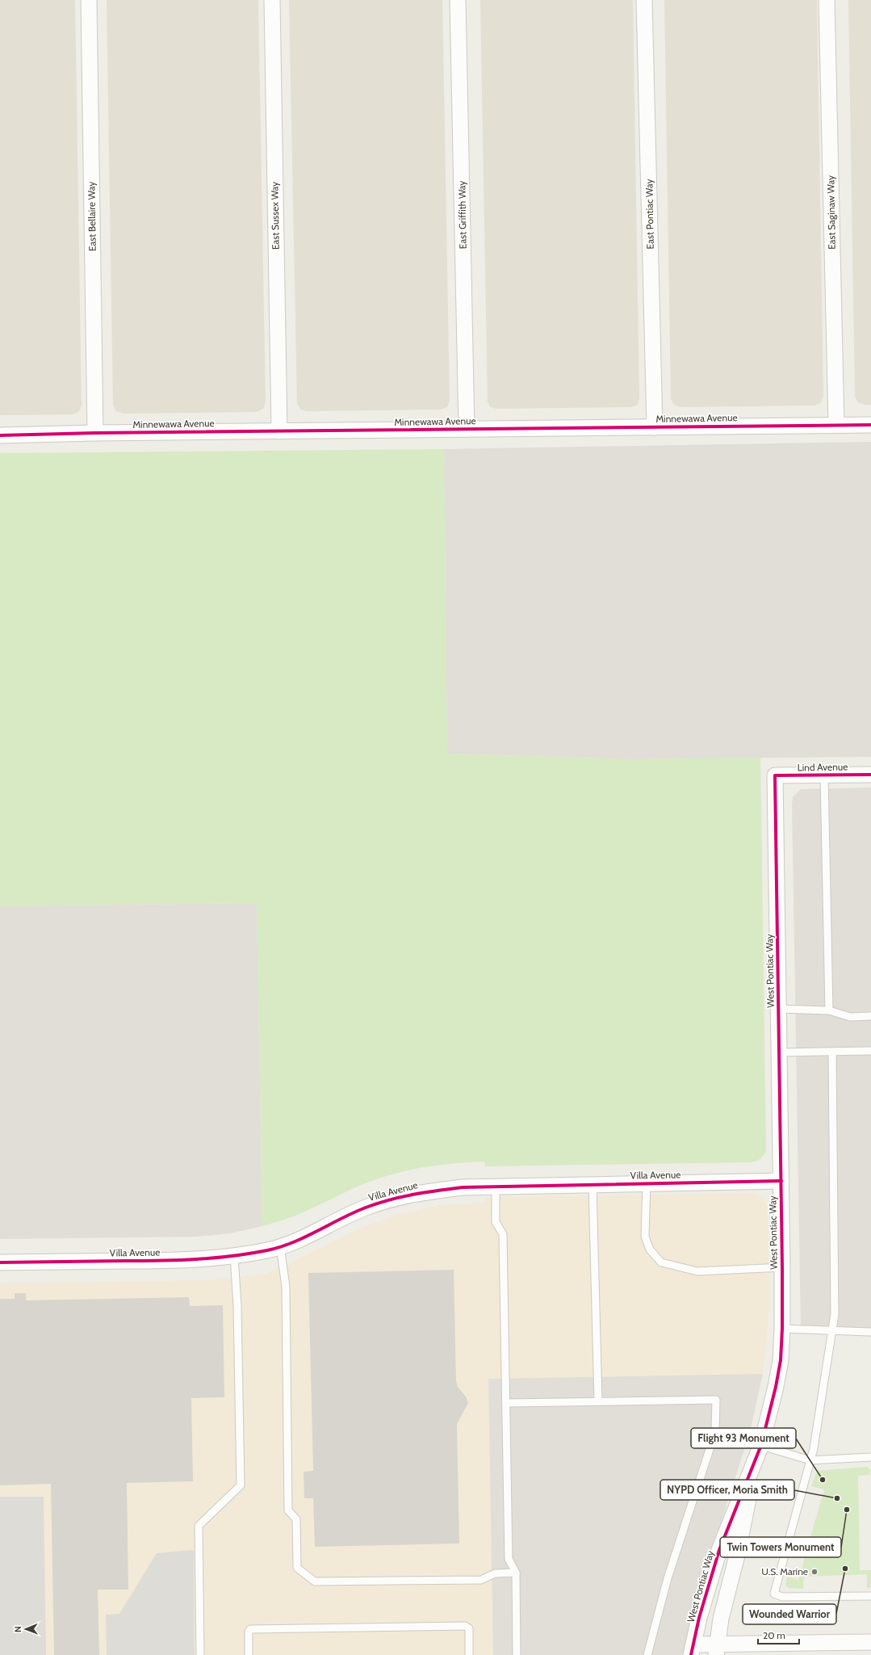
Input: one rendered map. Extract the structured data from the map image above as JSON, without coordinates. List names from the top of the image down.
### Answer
{
  "streets": {
    "street": [
      "East Saginaw Way",
      "East Pontiac Way",
      "East Griffith Way",
      "East Sussex Way",
      "East Bellaire Way",
      "Minnewawa Avenue",
      "Lind Avenue",
      "West Pontiac Way",
      "Villa Avenue"
    ]
  },
  "crossings": [
    ["East Saginaw Way", "Minnewawa Avenue"],
    ["East Pontiac Way", "Minnewawa Avenue"],
    ["East Griffith Way", "Minnewawa Avenue"],
    ["East Sussex Way", "Minnewawa Avenue"],
    ["East Bellaire Way", "Minnewawa Avenue"],
    ["Lind Avenue", "West Pontiac Way"],
    ["West Pontiac Way", "Villa Avenue"]
  ],
  "places": [
    "Flight 93 Monument",
    "NYPD Officer, Moria Smith",
    "Twin Towers Monument",
    "Wounded Warrior",
    "U.S. Marine"
  ],
  "scale_bar": "20 m",
  "north": "left"
}
